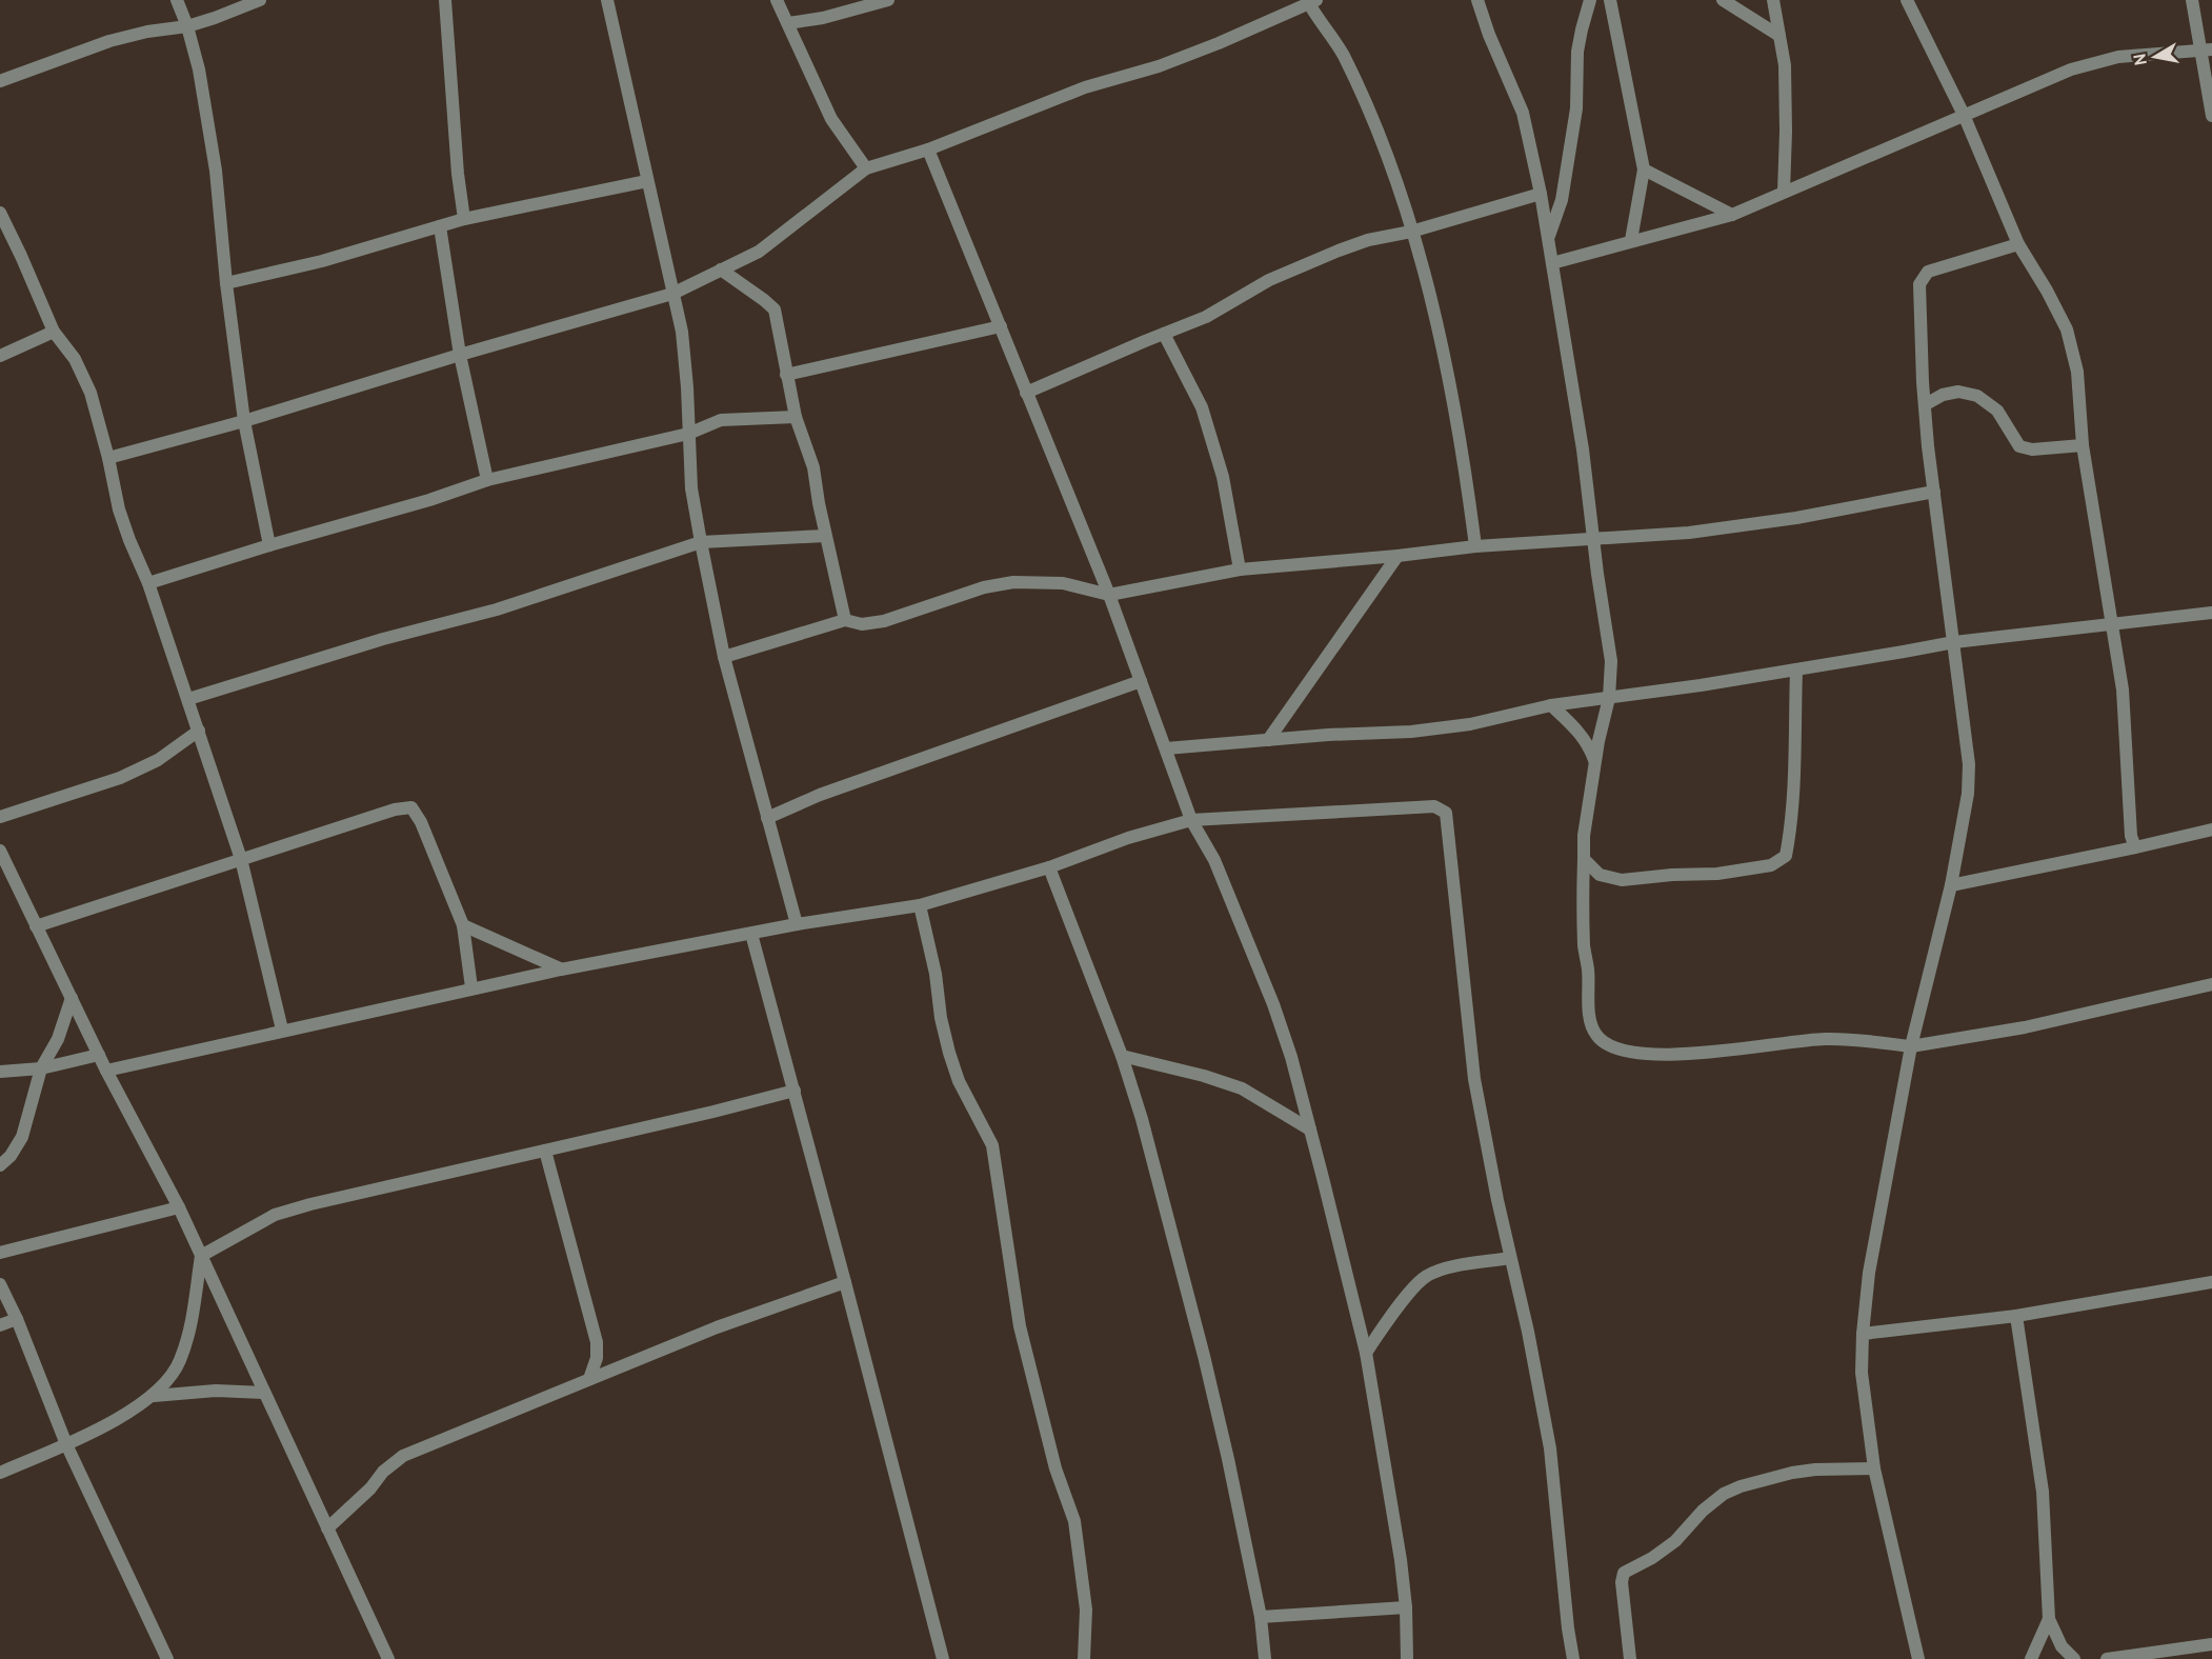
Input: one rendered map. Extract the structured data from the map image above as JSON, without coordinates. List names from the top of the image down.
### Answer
{
  "north": "left"
}
